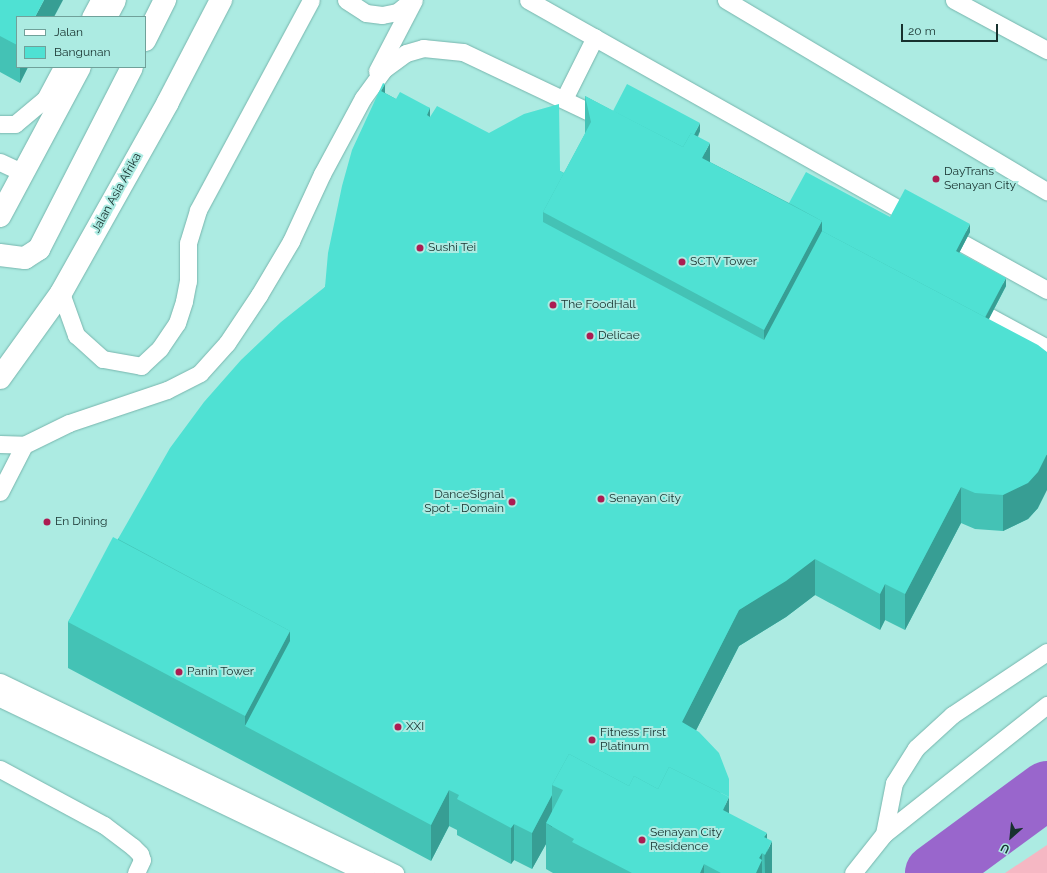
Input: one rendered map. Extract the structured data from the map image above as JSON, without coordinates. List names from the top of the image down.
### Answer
{
  "streets": {
    "main road": ["Jalan Asia Afrika"]
  },
  "places": [
    "DayTrans Senayan City",
    "Sushi Tei",
    "SCTV Tower",
    "The FoodHall",
    "Delicae",
    "Senayan City",
    "DanceSignal Spot - Domain",
    "En Dining",
    "Panin Tower",
    "XXI",
    "Fitness First Platinum",
    "Senayan City Residence"
  ],
  "legend": ["Jalan", "Bangunan"],
  "scale_bar": "20 m",
  "north": "bottom left"
}
